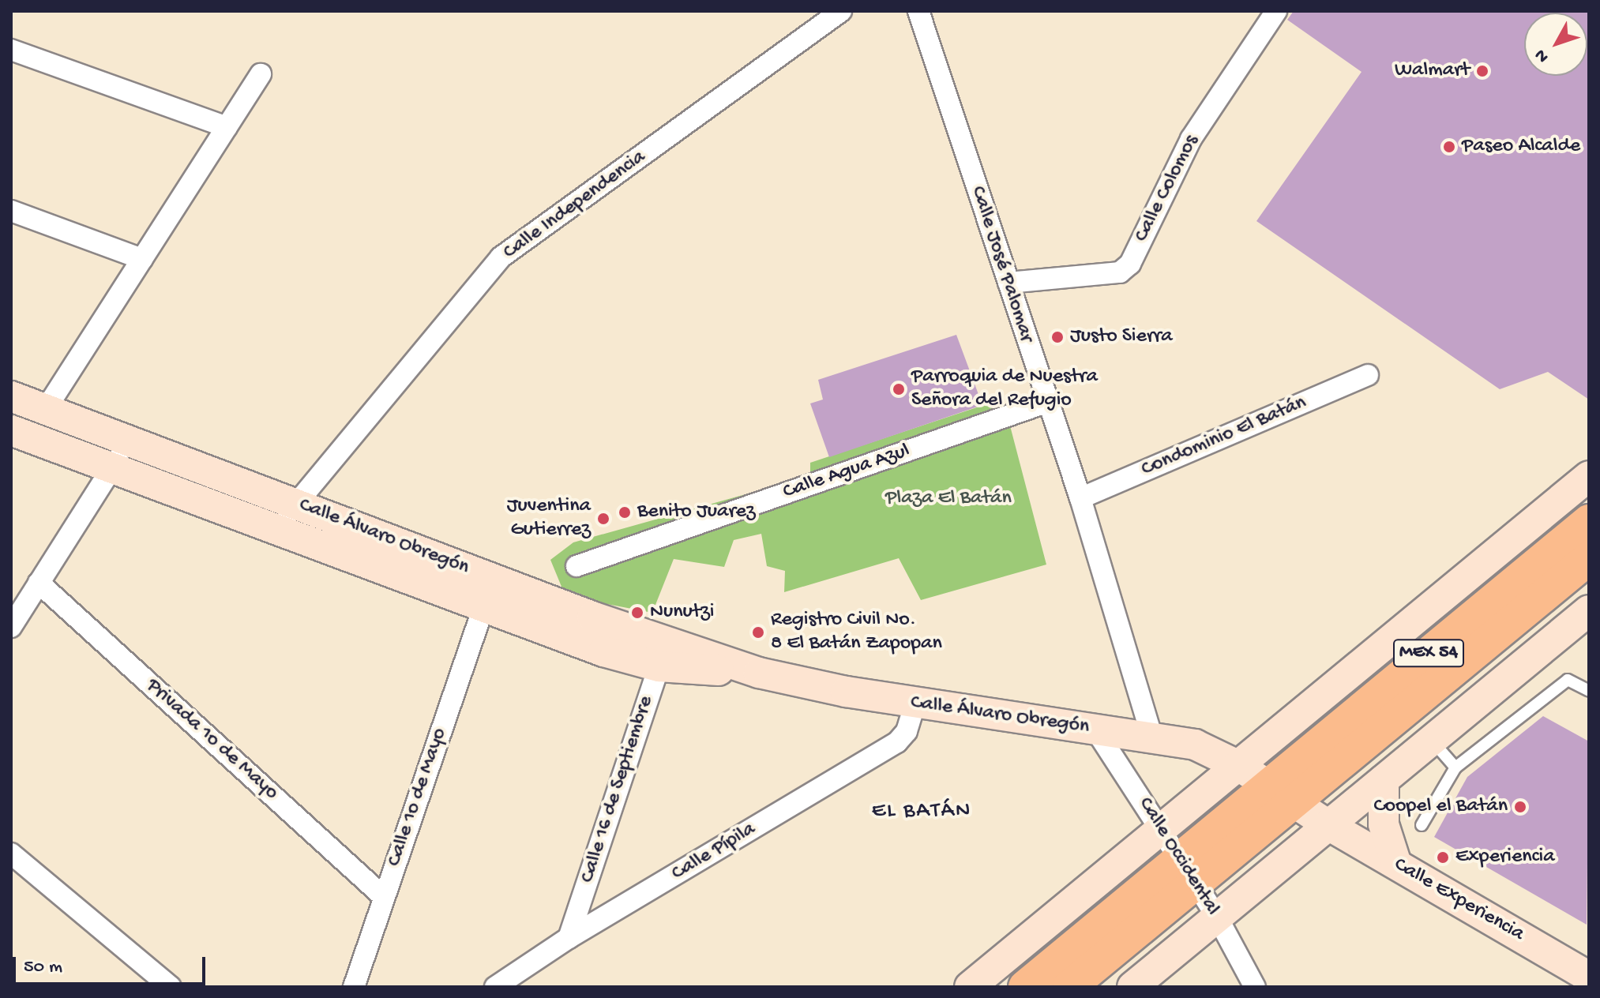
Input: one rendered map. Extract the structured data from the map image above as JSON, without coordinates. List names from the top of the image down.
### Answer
{
  "streets": {
    "main road": ["MEX 54"],
    "street": [
      "Calle Colomos",
      "Calle Independencia",
      "Calle José Palomar",
      "Condominio El Batán",
      "Calle Agua Azul",
      "Calle Álvaro Obregón",
      "Privada 1o de Mayo",
      "Calle 16 de Septiembre",
      "Calle 1o de Mayo",
      "Calle Pípila",
      "Calle Occidental",
      "Calle Experiencia"
    ]
  },
  "crossings": [
    ["Calle Colomos", "Calle José Palomar"],
    ["Calle Independencia", "Calle Álvaro Obregón"],
    ["Calle José Palomar", "Condominio El Batán"],
    ["Calle José Palomar", "Calle Agua Azul"],
    ["Calle José Palomar", "Calle Álvaro Obregón"],
    ["Calle Álvaro Obregón", "MEX 54"],
    ["Calle Álvaro Obregón", "Calle 16 de Septiembre"],
    ["Calle Álvaro Obregón", "Calle 1o de Mayo"],
    ["Calle Álvaro Obregón", "Calle Pípila"],
    ["Calle Álvaro Obregón", "Calle Occidental"],
    ["Calle Álvaro Obregón", "Calle Experiencia"],
    ["MEX 54", "Calle Occidental"],
    ["MEX 54", "Calle Experiencia"],
    ["Privada 1o de Mayo", "Calle 1o de Mayo"],
    ["Calle 16 de Septiembre", "Calle Pípila"]
  ],
  "districts": ["EL BATÁN"],
  "parks": ["Plaza El Batán"],
  "places": [
    "Walmart",
    "Paseo Alcalde",
    "Justo Sierra",
    "Parroquia de Nuestra Señora del Refugio",
    "Benito Juarez",
    "Juventina Gutierrez",
    "Nunutzi",
    "Registro Civil No. 8 El Batán Zapopan",
    "Coopel el Batán",
    "Experiencia"
  ],
  "scale_bar": "50 m",
  "north": "bottom left"
}
